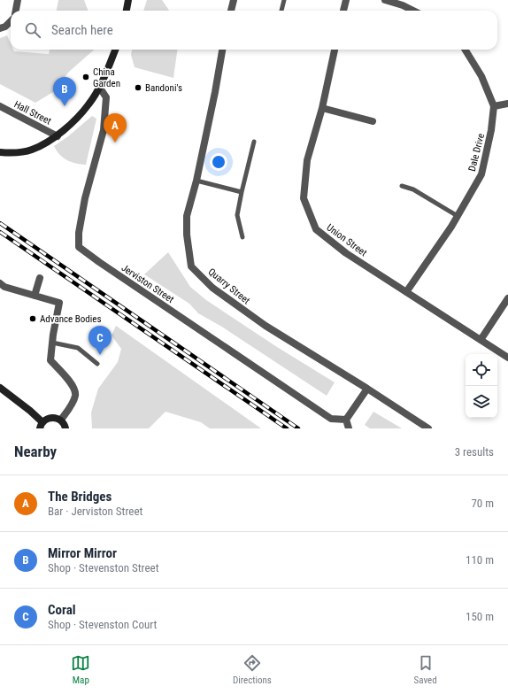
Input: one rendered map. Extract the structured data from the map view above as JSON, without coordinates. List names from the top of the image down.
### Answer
{
  "streets": {
    "street": [
      "Hall Street",
      "Dale Drive",
      "Union Street",
      "Jerviston Street",
      "Quarry Street"
    ]
  },
  "crossings": [
    ["Dale Drive", "Union Street"]
  ],
  "places": ["China Garden", "Bandoni's", "Advance Bodies"],
  "page": {
    "search": "Search here",
    "pins": ["B", "A", "C"],
    "heading": ["Nearby", "3 results"],
    "list": [
      {
        "mark": "A",
        "name": "The Bridges",
        "note": "Bar · Jerviston Street",
        "value": "70 m"
      },
      {
        "mark": "B",
        "name": "Mirror Mirror",
        "note": "Shop · Stevenston Street",
        "value": "110 m"
      },
      {
        "mark": "C",
        "name": "Coral",
        "note": "Shop · Stevenston Court",
        "value": "150 m"
      }
    ],
    "nav": ["Map", "Directions", "Saved"]
  }
}
